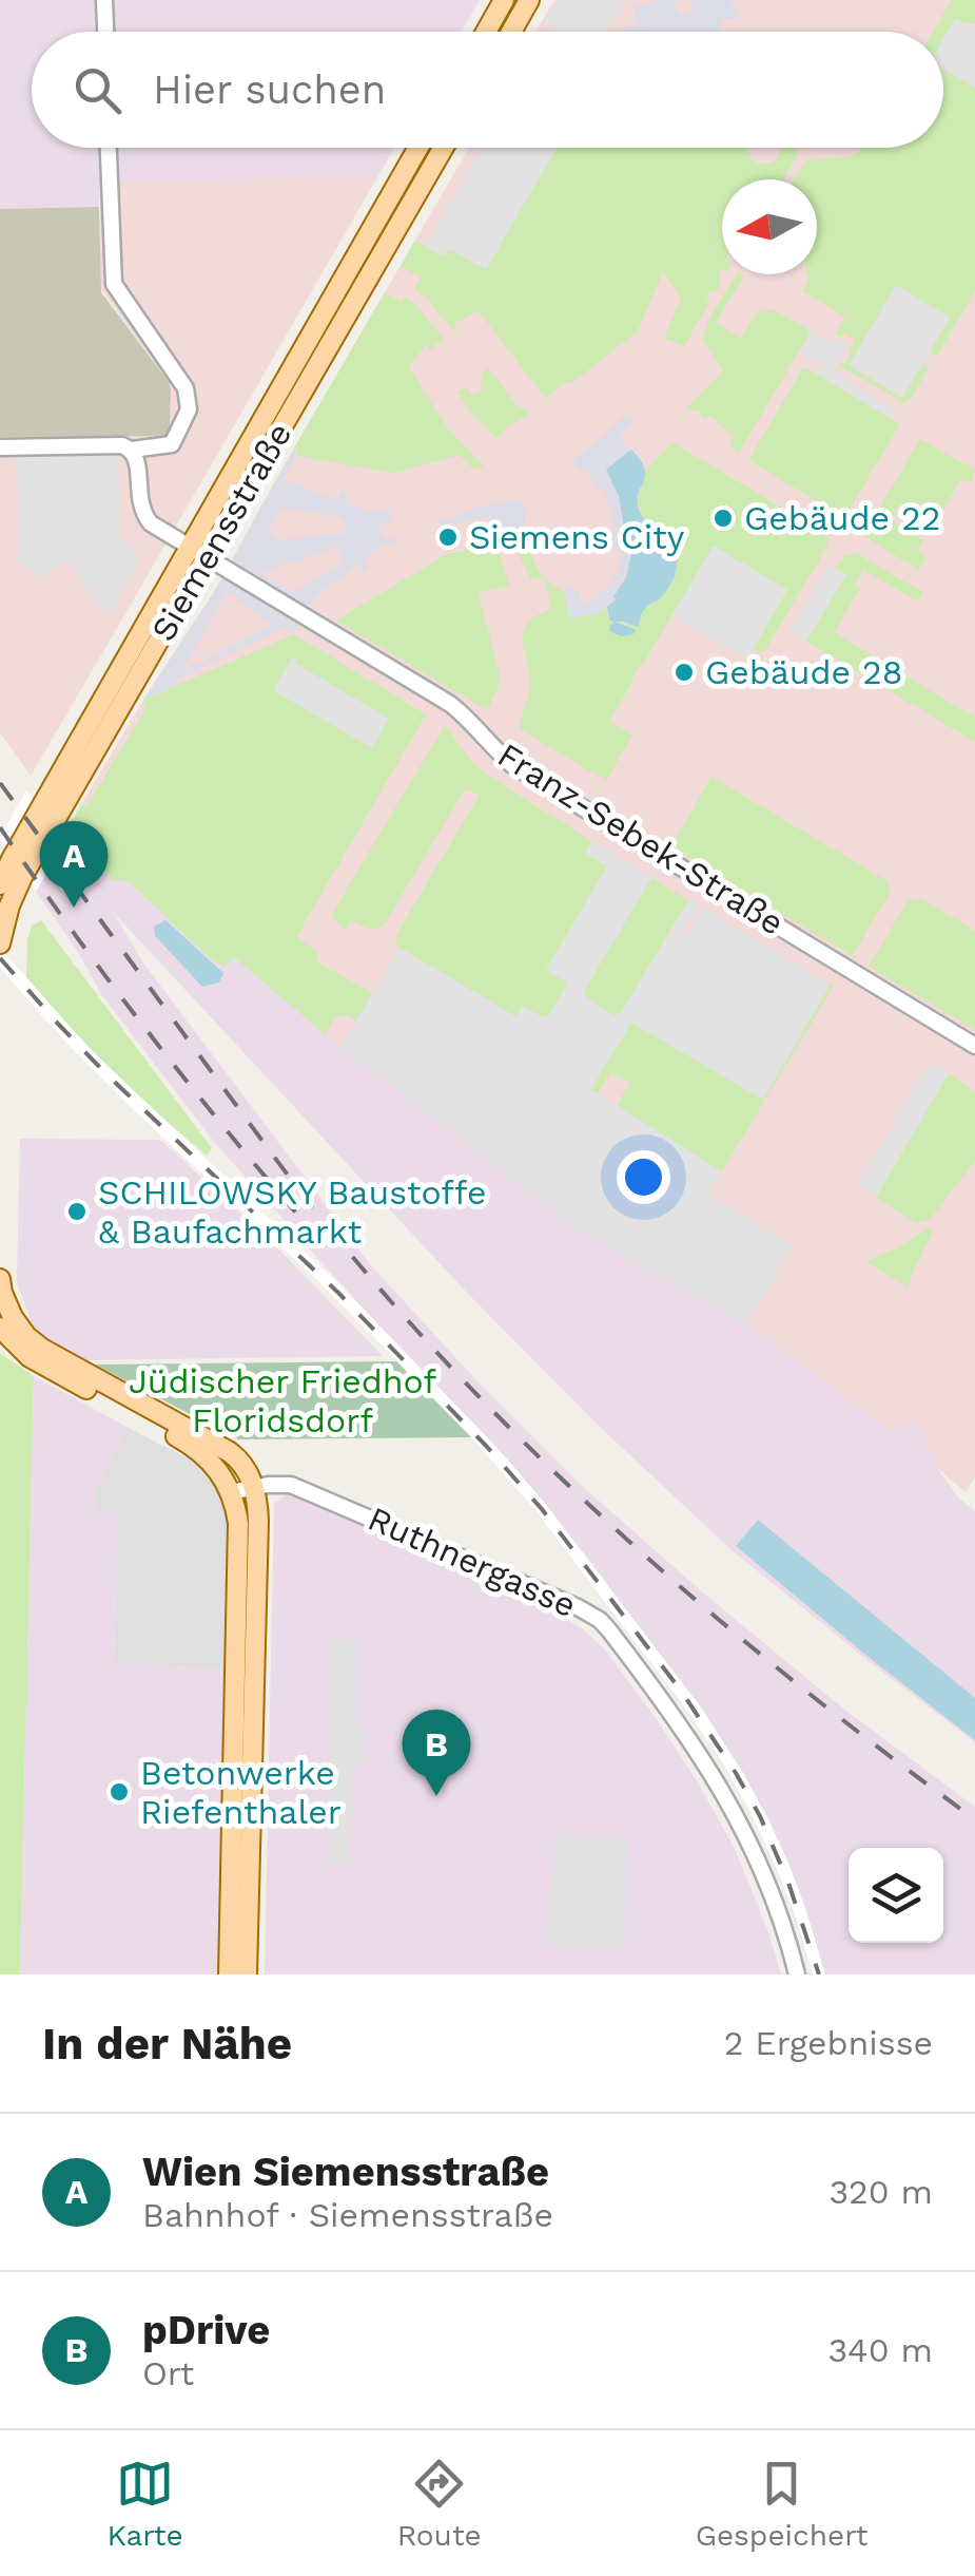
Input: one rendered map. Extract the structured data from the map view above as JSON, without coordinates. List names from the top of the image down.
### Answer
{
  "streets": {
    "main road": ["Siemensstraße"],
    "street": ["Franz-Sebek-Straße", "Ruthnergasse"]
  },
  "crossings": [
    ["Siemensstraße", "Franz-Sebek-Straße"]
  ],
  "parks": ["Jüdischer Friedhof Floridsdorf"],
  "places": [
    "Gebäude 22",
    "Siemens City",
    "Gebäude 28",
    "SCHILOWSKY Baustoffe & Baufachmarkt",
    "Betonwerke Riefenthaler"
  ],
  "north": "left",
  "page": {
    "search": "Hier suchen",
    "pins": ["A", "B"],
    "heading": ["In der Nähe", "2 Ergebnisse"],
    "list": [
      {
        "mark": "A",
        "name": "Wien Siemensstraße",
        "note": "Bahnhof · Siemensstraße",
        "value": "320 m"
      },
      {
        "mark": "B",
        "name": "pDrive",
        "note": "Ort",
        "value": "340 m"
      }
    ],
    "nav": ["Karte", "Route", "Gespeichert"]
  }
}
